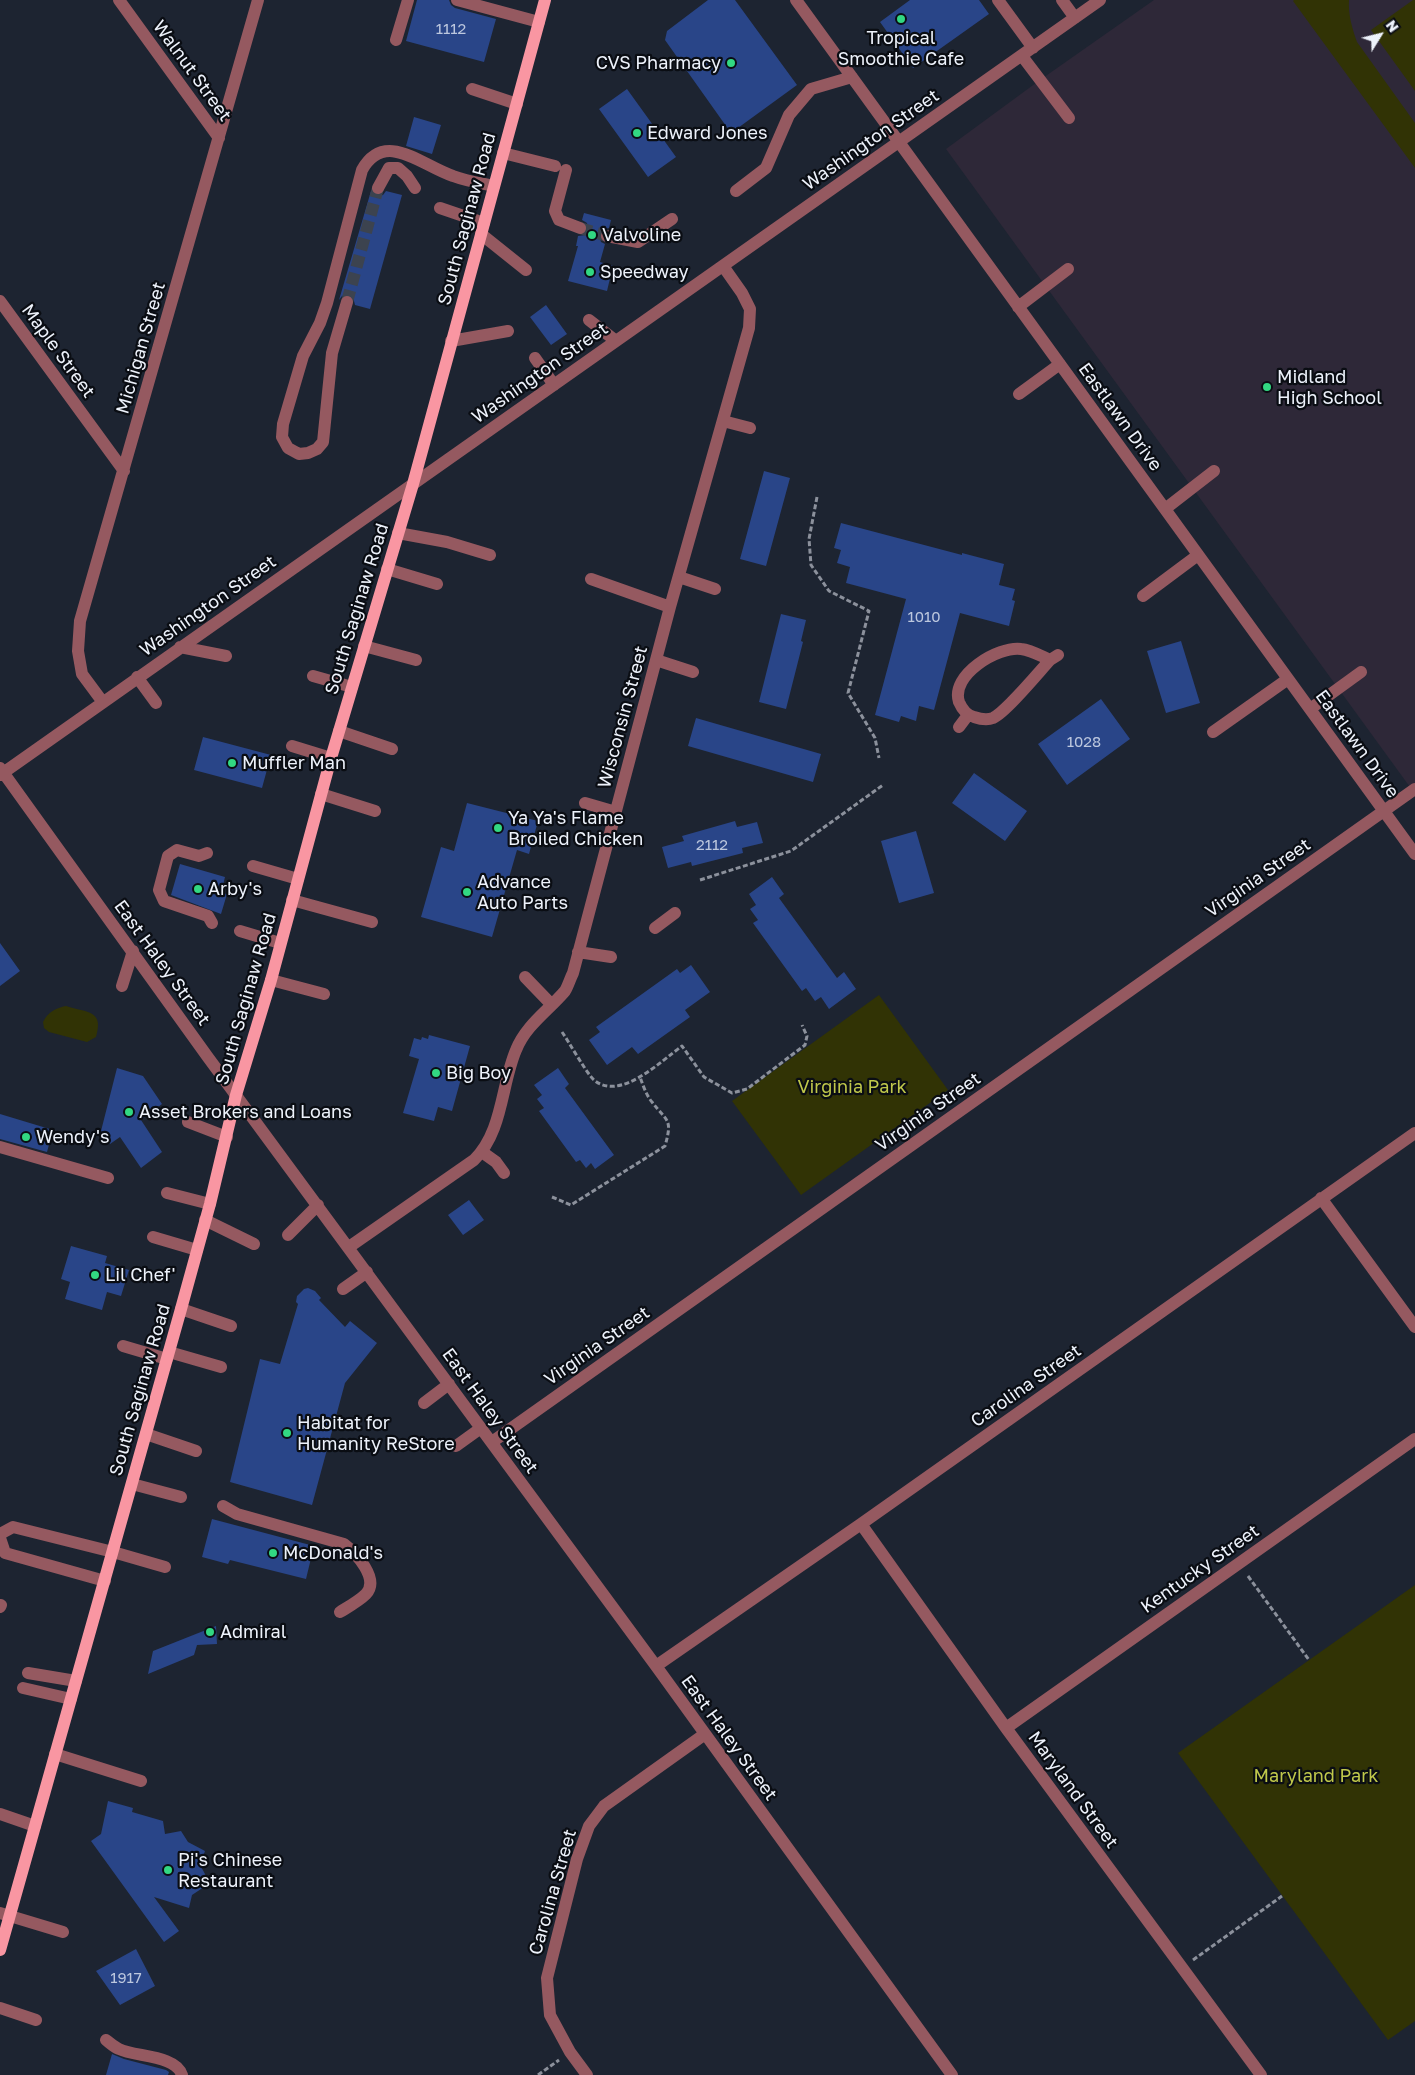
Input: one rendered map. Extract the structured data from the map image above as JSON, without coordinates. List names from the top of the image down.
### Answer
{
  "streets": {
    "main road": ["South Saginaw Road"],
    "street": [
      "Walnut Street",
      "Washington Street",
      "Michigan Street",
      "Maple Street",
      "Eastlawn Drive",
      "Wisconsin Street",
      "Virginia Street",
      "East Haley Street",
      "Carolina Street",
      "Kentucky Street",
      "Maryland Street"
    ]
  },
  "crossings": [
    ["Walnut Street", "Michigan Street"],
    ["Washington Street", "South Saginaw Road"],
    ["Washington Street", "Michigan Street"],
    ["Washington Street", "Eastlawn Drive"],
    ["Washington Street", "Wisconsin Street"],
    ["Washington Street", "East Haley Street"],
    ["South Saginaw Road", "East Haley Street"],
    ["Michigan Street", "Maple Street"],
    ["Eastlawn Drive", "Virginia Street"],
    ["Wisconsin Street", "East Haley Street"],
    ["Virginia Street", "East Haley Street"],
    ["East Haley Street", "Carolina Street"],
    ["Carolina Street", "Maryland Street"],
    ["Kentucky Street", "Maryland Street"]
  ],
  "parks": ["Virginia Park", "Maryland Park"],
  "places": [
    "Tropical Smoothie Cafe",
    "CVS Pharmacy",
    "Edward Jones",
    "Valvoline",
    "Speedway",
    "Midland High School",
    "Muffler Man",
    "Ya Ya's Flame Broiled Chicken",
    "Arby's",
    "Advance Auto Parts",
    "Big Boy",
    "Asset Brokers and Loans",
    "Wendy's",
    "Lil Chef'",
    "Habitat for Humanity ReStore",
    "McDonald's",
    "Admiral",
    "Pi's Chinese Restaurant"
  ],
  "house_numbers": [
    "1112",
    "1010",
    "1028",
    "2112",
    "1917"
  ],
  "north": "top right"
}
